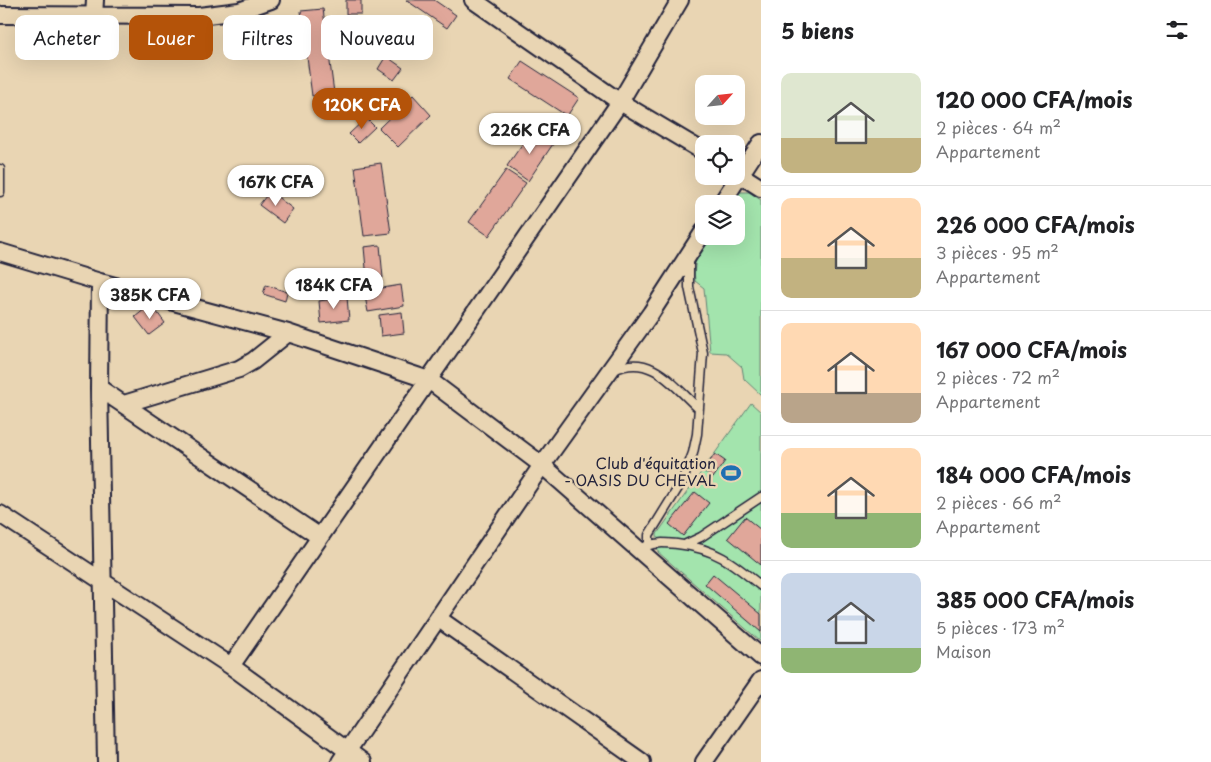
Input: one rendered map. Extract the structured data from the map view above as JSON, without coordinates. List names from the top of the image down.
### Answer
{
  "places": {
    "sports": ["Club d'équitation - OASIS DU CHEVAL"]
  },
  "north": "top right",
  "page": {
    "heading": "5 biens",
    "chip": [
      "Acheter",
      "Louer",
      "Filtres",
      "Nouveau"
    ],
    "list": [
      {
        "name": "120 000 CFA/mois",
        "note": "2 pièces · 64 m² · Appartement"
      },
      {
        "name": "226 000 CFA/mois",
        "note": "3 pièces · 95 m² · Appartement"
      },
      {
        "name": "167 000 CFA/mois",
        "note": "2 pièces · 72 m² · Appartement"
      },
      {
        "name": "184 000 CFA/mois",
        "note": "2 pièces · 66 m² · Appartement"
      },
      {
        "name": "385 000 CFA/mois",
        "note": "5 pièces · 173 m² · Maison"
      }
    ],
    "price": [
      "120K CFA",
      "226K CFA",
      "167K CFA",
      "184K CFA",
      "385K CFA"
    ]
  }
}
